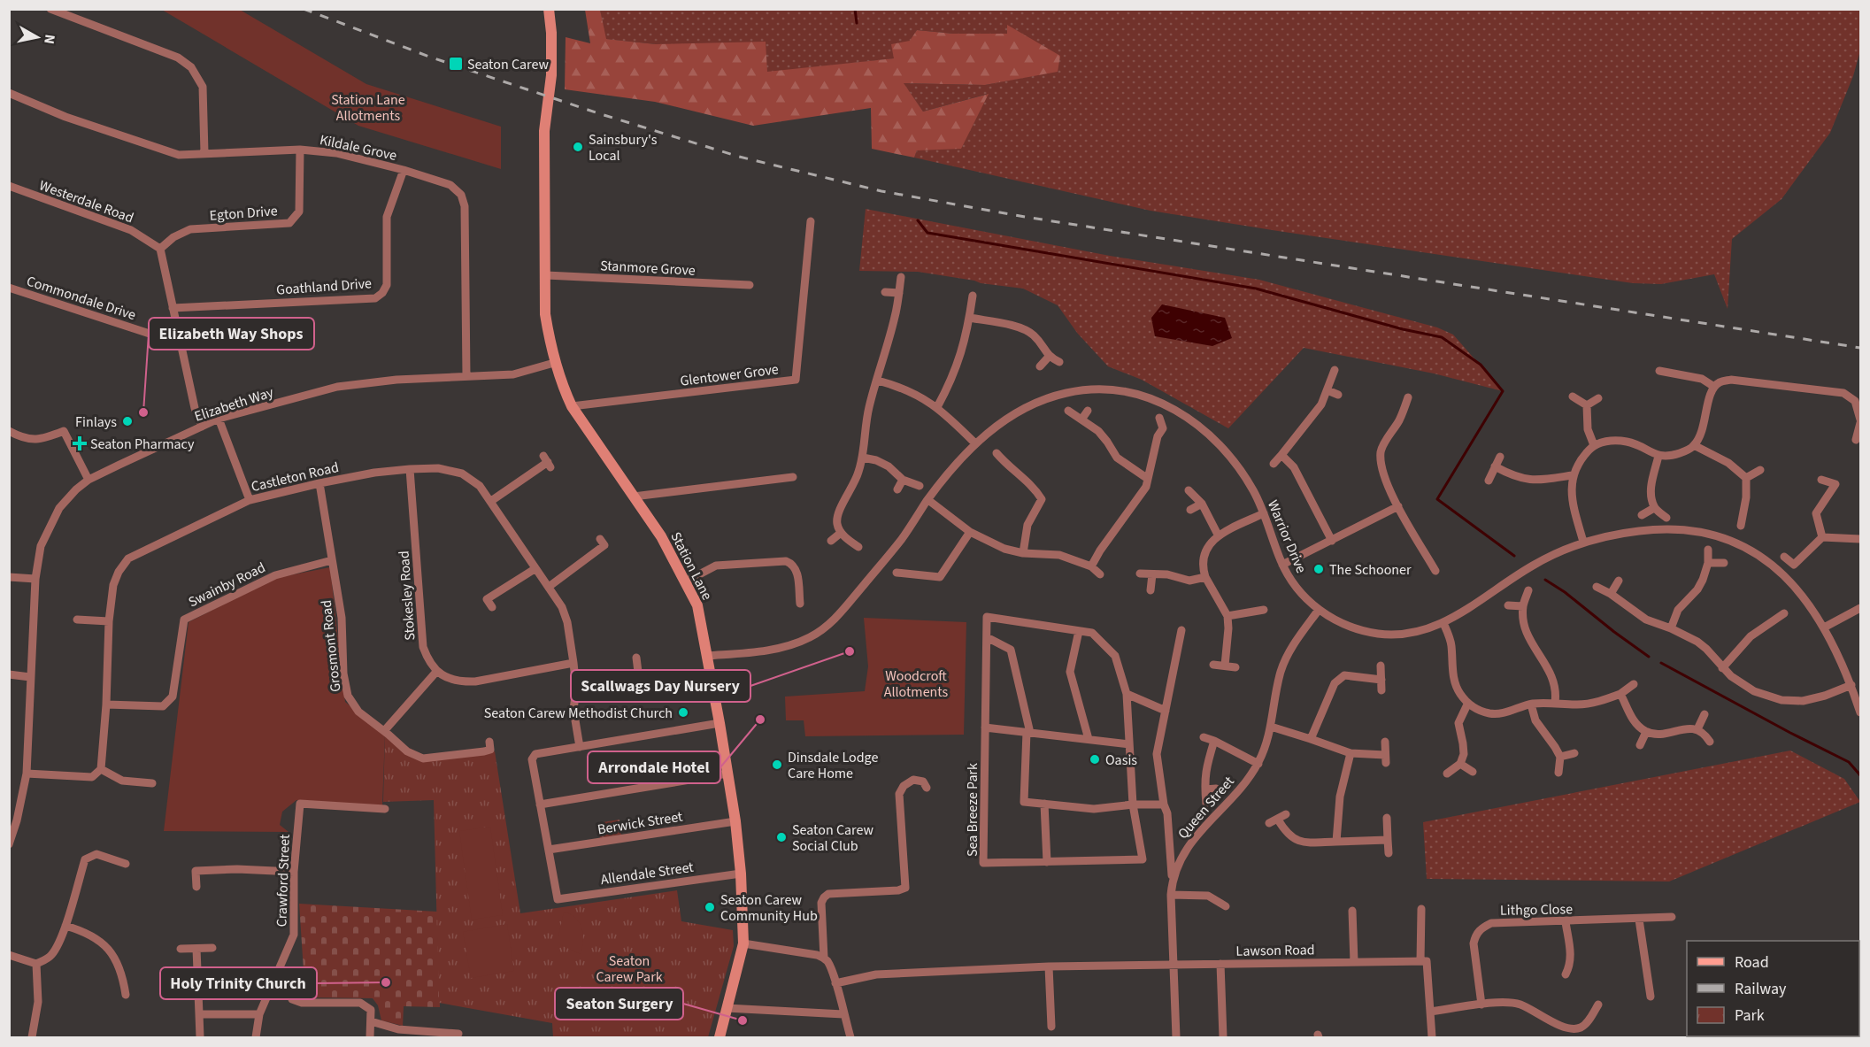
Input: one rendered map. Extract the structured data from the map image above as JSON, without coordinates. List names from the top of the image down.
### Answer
{
  "streets": {
    "main road": ["Station Lane"],
    "street": [
      "Kildale Grove",
      "Westerdale Road",
      "Egton Drive",
      "Stanmore Grove",
      "Goathland Drive",
      "Commondale Drive",
      "Glentower Grove",
      "Elizabeth Way",
      "Castleton Road",
      "Warrior Drive",
      "Swainby Road",
      "Stokesley Road",
      "Grosmont Road",
      "Queen Street",
      "Sea Breeze Park",
      "Berwick Street",
      "Allendale Street",
      "Crawford Street",
      "Lithgo Close",
      "Lawson Road"
    ]
  },
  "crossings": [
    ["Kildale Grove", "Egton Drive"],
    ["Kildale Grove", "Goathland Drive"],
    ["Kildale Grove", "Elizabeth Way"],
    ["Westerdale Road", "Egton Drive"],
    ["Stanmore Grove", "Station Lane"],
    ["Glentower Grove", "Station Lane"],
    ["Elizabeth Way", "Station Lane"],
    ["Castleton Road", "Swainby Road"],
    ["Castleton Road", "Stokesley Road"],
    ["Castleton Road", "Grosmont Road"],
    ["Warrior Drive", "Station Lane"],
    ["Warrior Drive", "Queen Street"],
    ["Station Lane", "Berwick Street"],
    ["Station Lane", "Allendale Street"],
    ["Swainby Road", "Grosmont Road"],
    ["Queen Street", "Lawson Road"],
    ["Berwick Street", "Allendale Street"]
  ],
  "parks": ["Station Lane Allotments", "Woodcroft Allotments", "Seaton Carew Park"],
  "places": {
    "transit": ["Seaton Carew"],
    "other": [
      "Sainsbury's Local",
      "Elizabeth Way Shops",
      "Finlays",
      "The Schooner",
      "Scallwags Day Nursery",
      "Seaton Carew Methodist Church",
      "Arrondale Hotel",
      "Oasis",
      "Dinsdale Lodge Care Home",
      "Seaton Carew Social Club",
      "Seaton Carew Community Hub",
      "Holy Trinity Church",
      "Seaton Surgery"
    ],
    "health": ["Seaton Pharmacy"]
  },
  "legend": ["Road", "Railway", "Park"],
  "north": "right"
}
